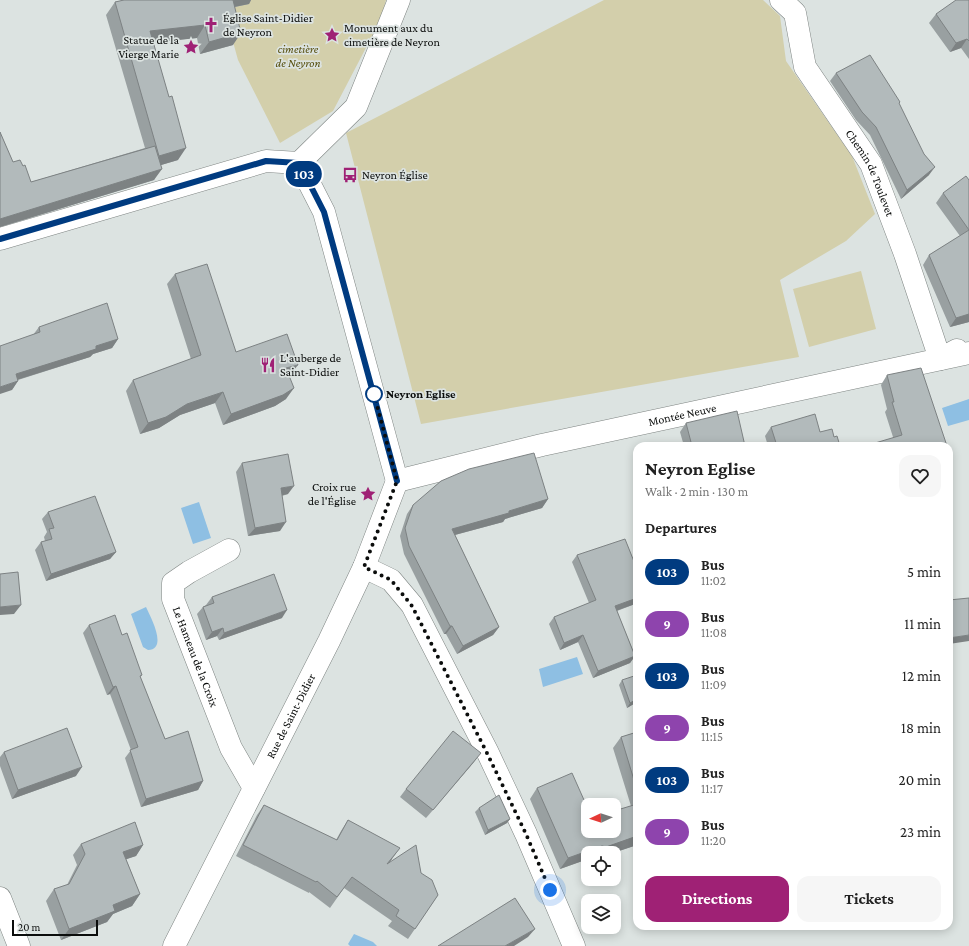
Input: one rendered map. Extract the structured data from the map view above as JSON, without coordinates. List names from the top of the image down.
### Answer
{
  "streets": {
    "street": [
      "Chemin de Toulevet",
      "Montée Neuve",
      "Le Hameau de la Croix",
      "Rue de Saint-Didier"
    ]
  },
  "crossings": [
    ["Chemin de Toulevet", "Montée Neuve"],
    ["Montée Neuve", "Rue de Saint-Didier"],
    ["Le Hameau de la Croix", "Rue de Saint-Didier"]
  ],
  "parks": ["cimetière de Neyron"],
  "places": {
    "church": ["Église Saint-Didier de Neyron"],
    "place": ["Monument aux du cimetière de Neyron", "Statue de la Vierge Marie", "Croix rue de l'Église"],
    "bus stop": ["Neyron Église"],
    "restaurant": ["L'auberge de Saint-Didier"],
    "other": ["Neyron Eglise"]
  },
  "lines": ["bus line 103"],
  "scale_bar": "20 m",
  "north": "left",
  "page": {
    "on_map": "103",
    "heading": [
      ["Neyron Eglise", "Walk · 2 min · 130 m"],
      "Departures"
    ],
    "list": [
      {
        "mark": "103",
        "name": "Bus",
        "note": "11:02",
        "value": "5 min"
      },
      {
        "mark": "9",
        "name": "Bus",
        "note": "11:08",
        "value": "11 min"
      },
      {
        "mark": "103",
        "name": "Bus",
        "note": "11:09",
        "value": "12 min"
      },
      {
        "mark": "9",
        "name": "Bus",
        "note": "11:15",
        "value": "18 min"
      },
      {
        "mark": "103",
        "name": "Bus",
        "note": "11:17",
        "value": "20 min"
      },
      {
        "mark": "9",
        "name": "Bus",
        "note": "11:20",
        "value": "23 min"
      }
    ],
    "buttons": ["Directions", "Tickets"],
    "scale": "20 m"
  }
}
